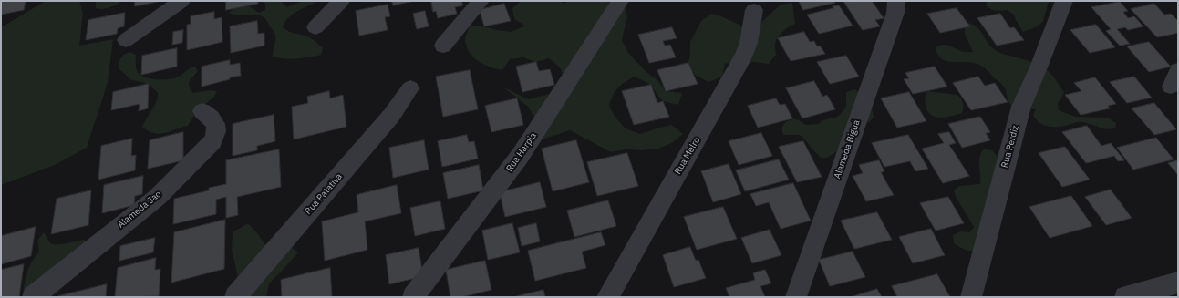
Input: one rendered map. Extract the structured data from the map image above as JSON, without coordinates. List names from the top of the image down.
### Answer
{
  "streets": {
    "street": [
      "Rua Perdiz",
      "Alameda Biguá",
      "Rua Harpia",
      "Rua Melro",
      "Rua Patativa",
      "Alameda Jao"
    ]
  }
}
